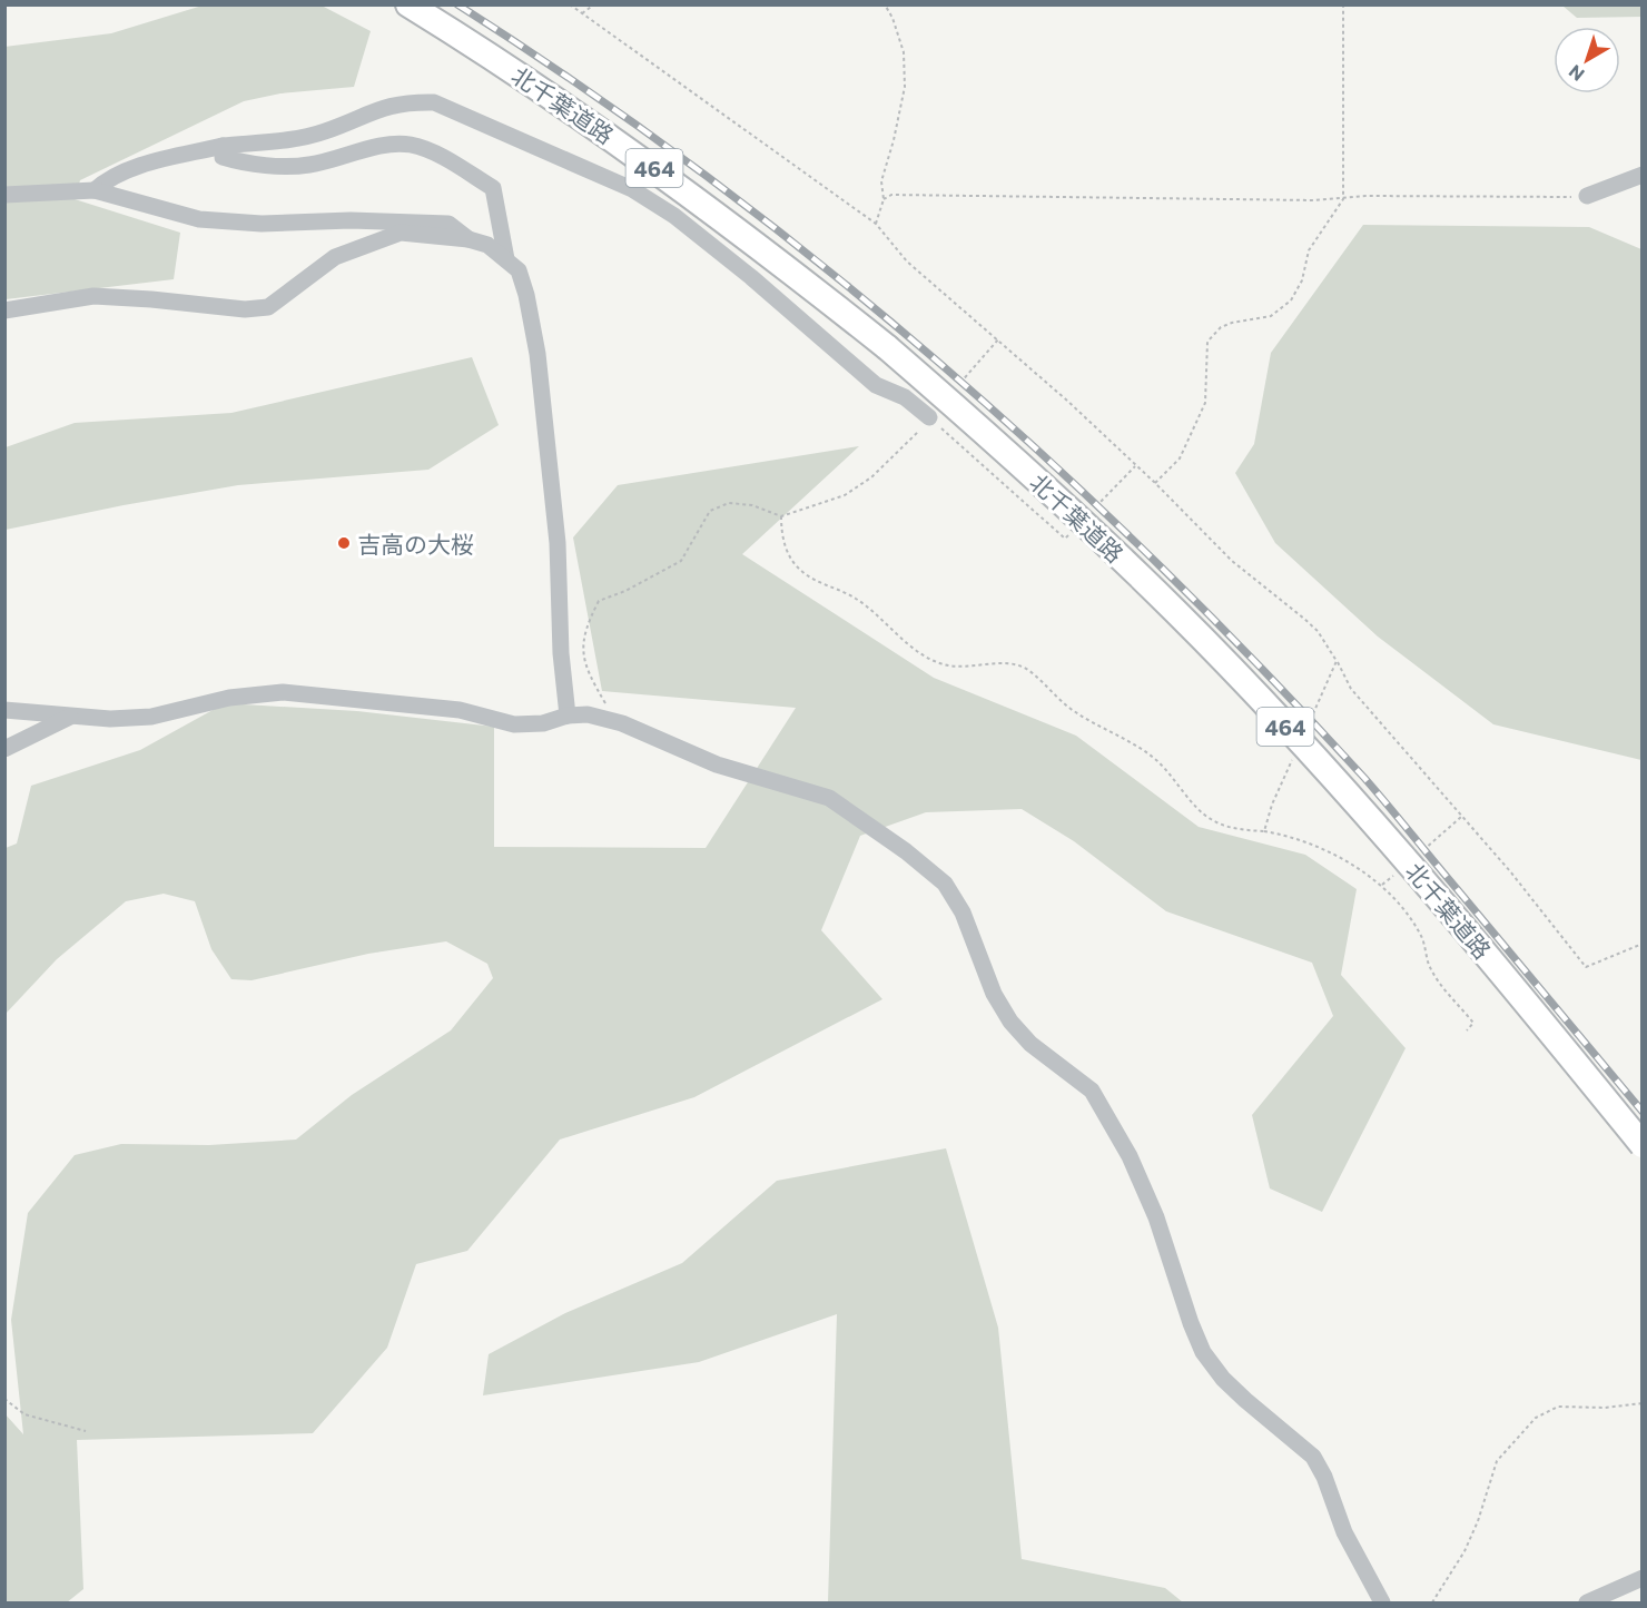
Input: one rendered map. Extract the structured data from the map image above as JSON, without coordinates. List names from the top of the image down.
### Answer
{
  "streets": {
    "highway": ["北千葉道路", "464"]
  },
  "places": ["吉高の大桜"],
  "north": "bottom left"
}
